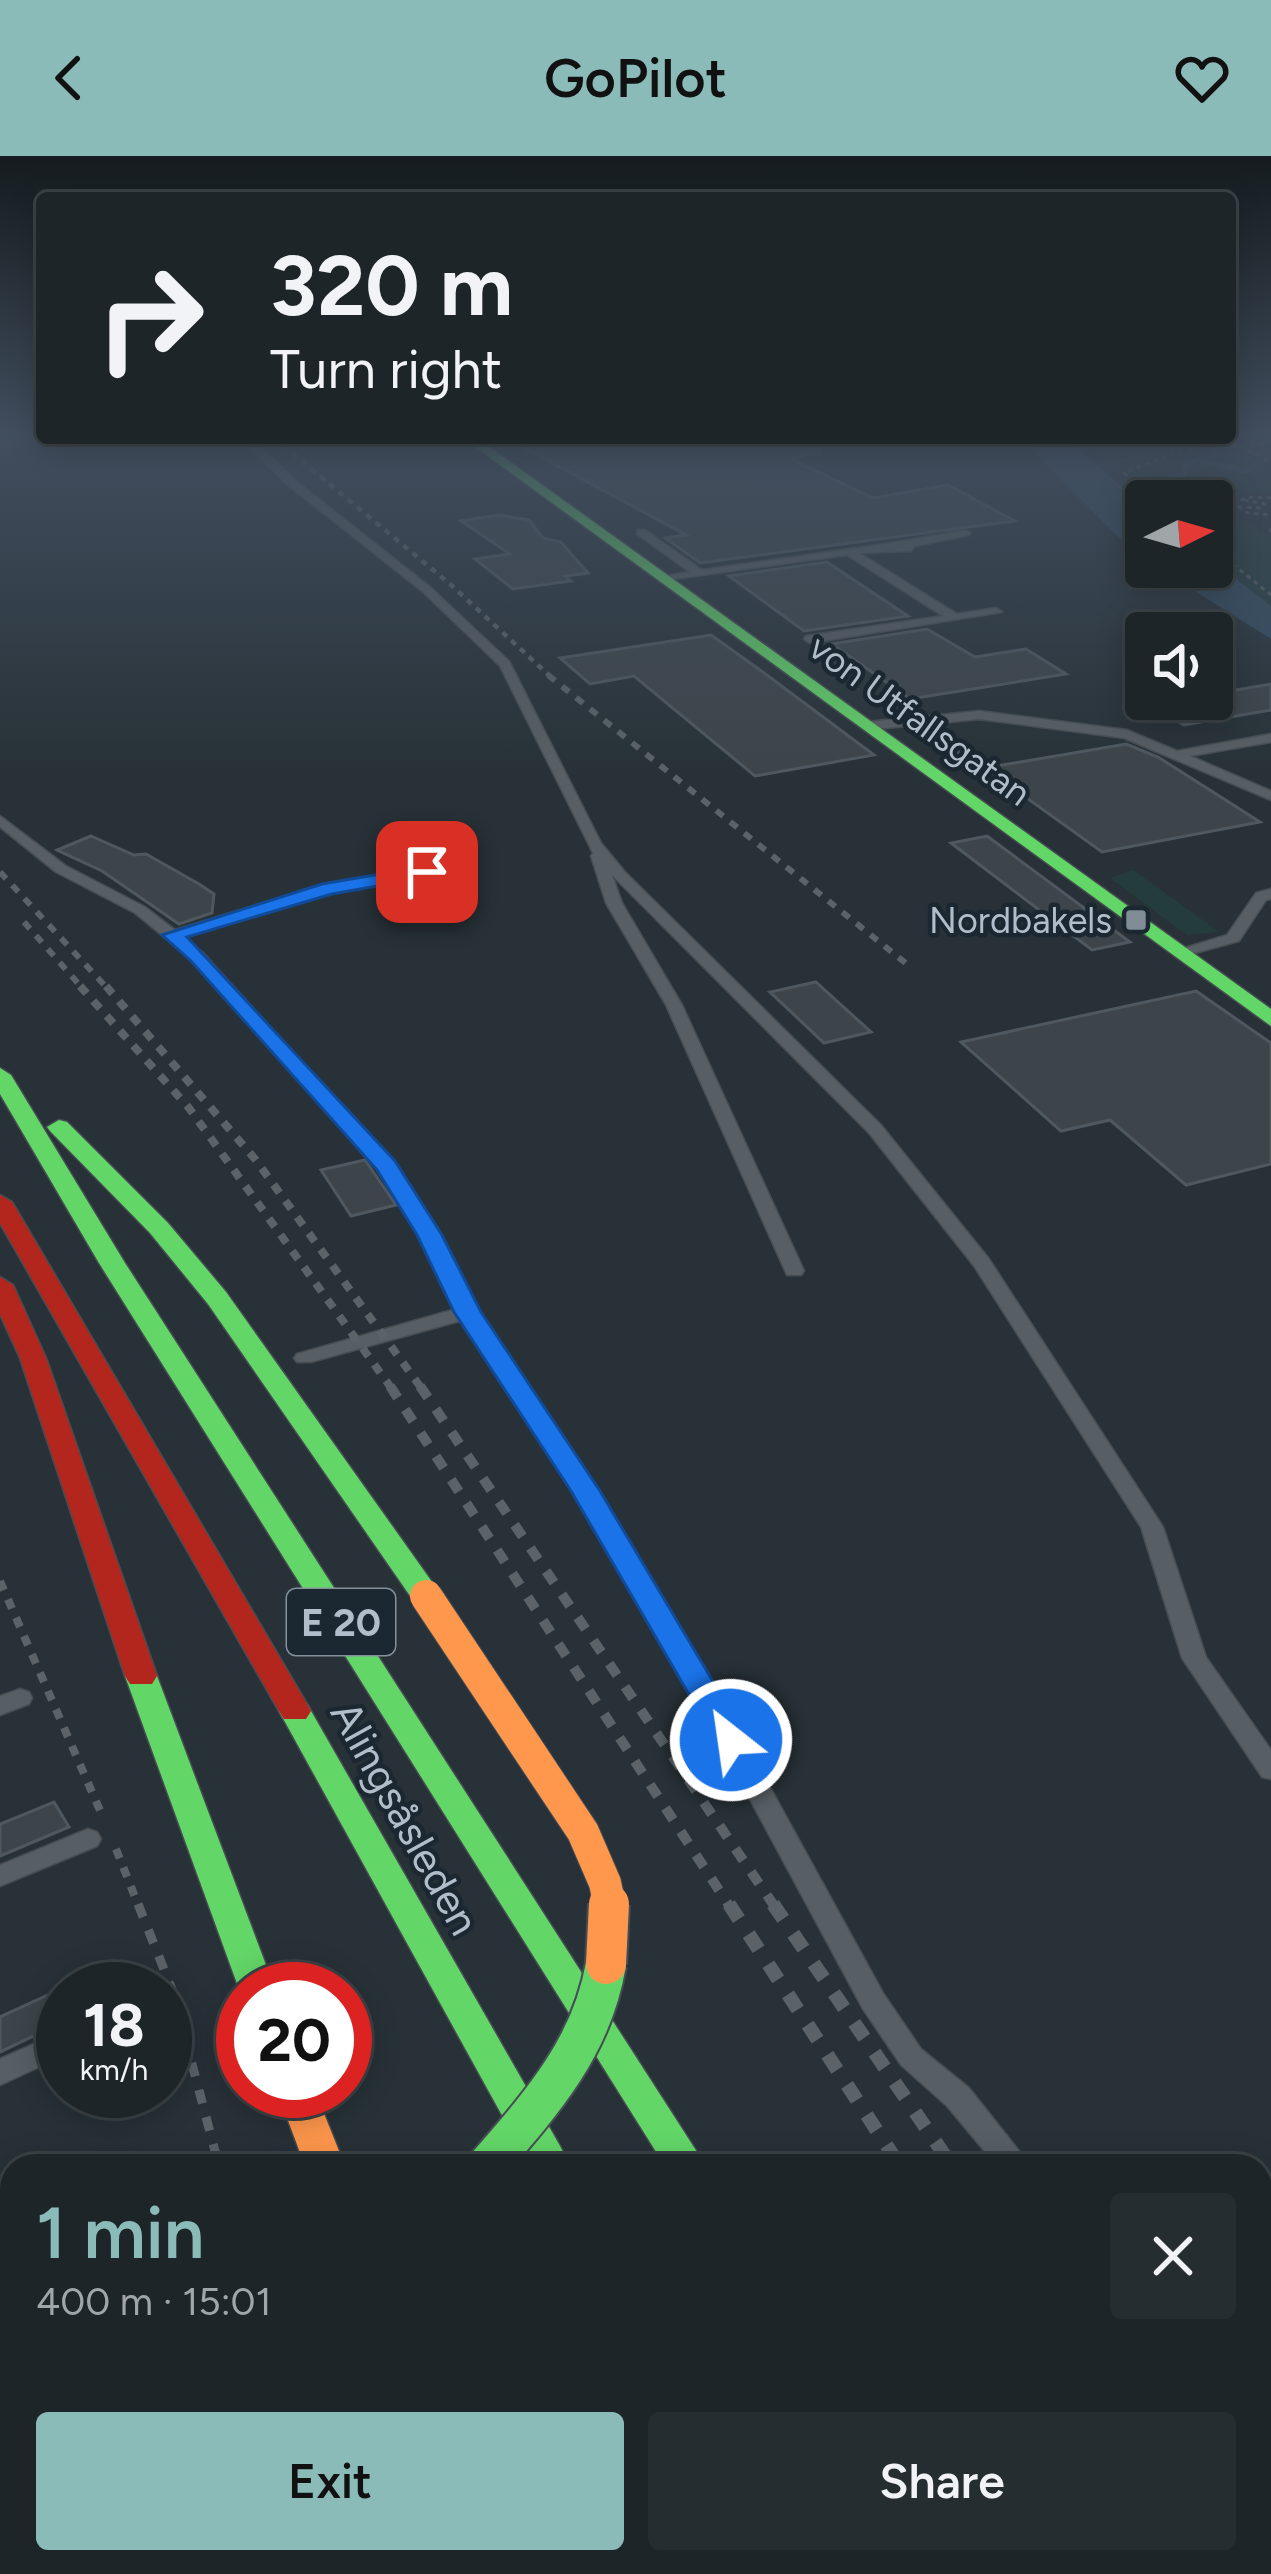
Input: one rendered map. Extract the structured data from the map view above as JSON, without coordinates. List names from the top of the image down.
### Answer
{
  "streets": {
    "main road": ["von Utfallsgatan", "E 20", "Alingsåsleden"]
  },
  "places": {
    "transit": ["Nordbakels"]
  },
  "north": "right",
  "page": {
    "header": "GoPilot",
    "turn": ["320 m", "Turn right"],
    "speed": "18 km/h",
    "limit": "20",
    "heading": ["1 min", "400 m · 15:01"],
    "buttons": ["Exit", "Share"]
  }
}
